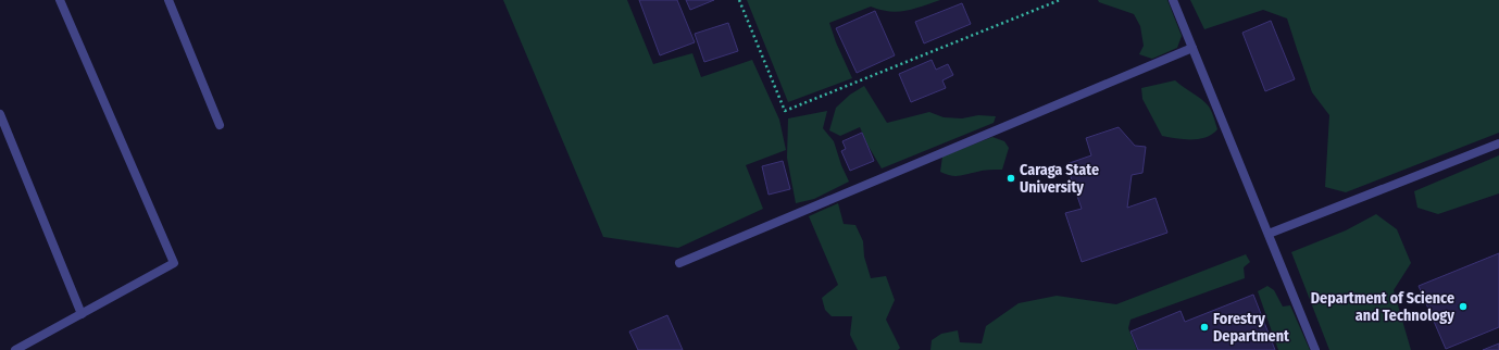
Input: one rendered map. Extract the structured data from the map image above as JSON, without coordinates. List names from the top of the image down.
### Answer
{
  "places": ["Caraga State University", "Department of Science and Technology", "Forestry Department"]
}
